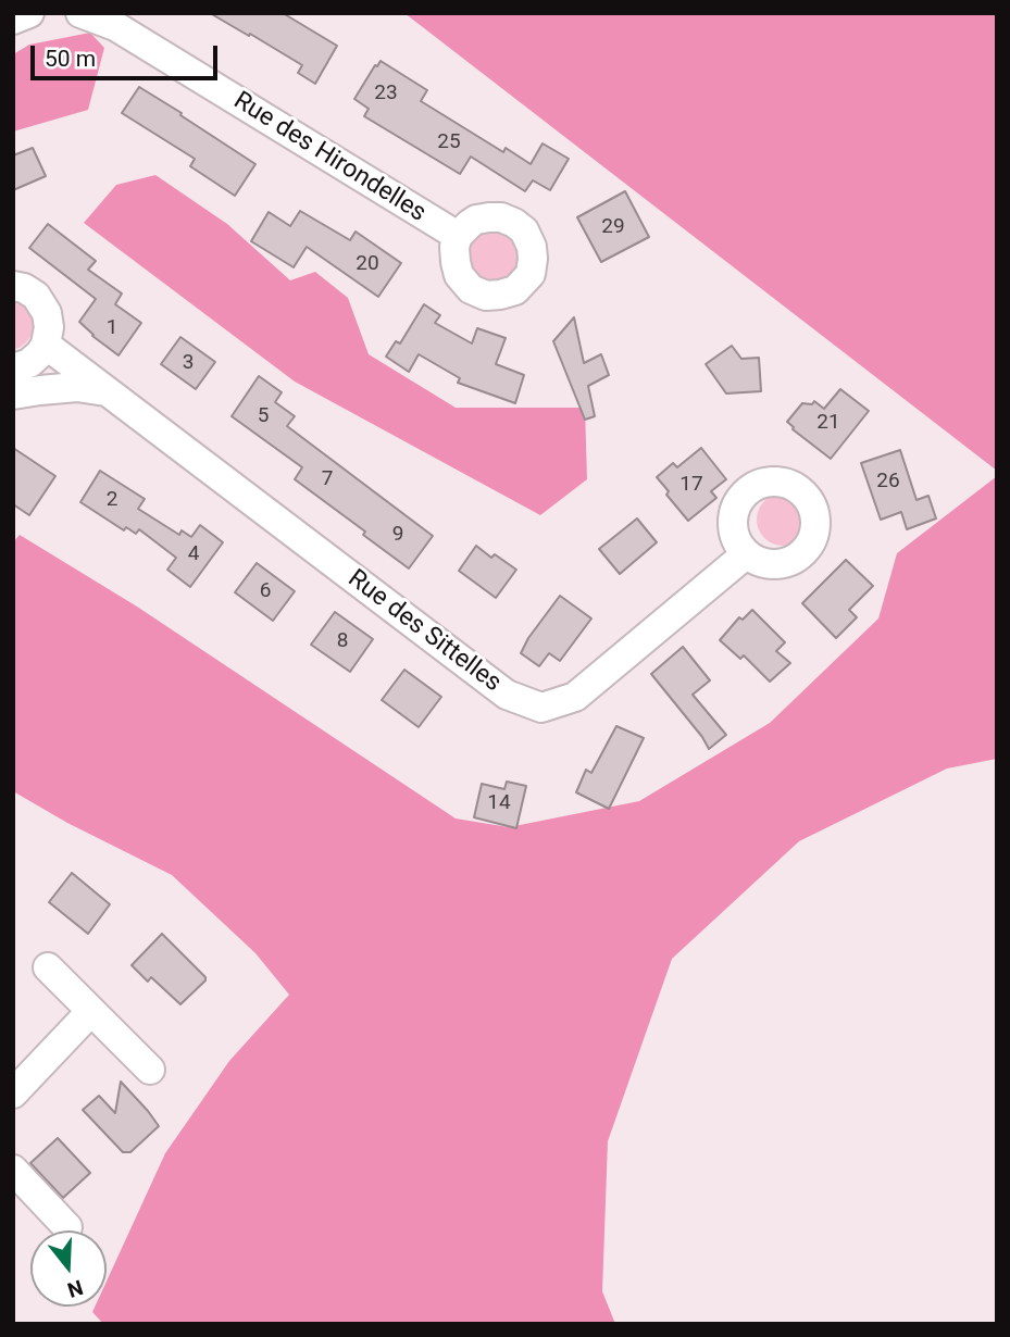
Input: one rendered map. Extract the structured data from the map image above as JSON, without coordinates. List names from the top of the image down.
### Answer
{
  "streets": {
    "street": ["Rue des Hirondelles", "Rue des Sittelles"]
  },
  "house_numbers": [
    "23",
    "25",
    "29",
    "20",
    "1",
    "3",
    "5",
    "21",
    "7",
    "26",
    "17",
    "2",
    "9",
    "4",
    "6",
    "8",
    "14"
  ],
  "scale_bar": "50 m",
  "north": "bottom"
}
